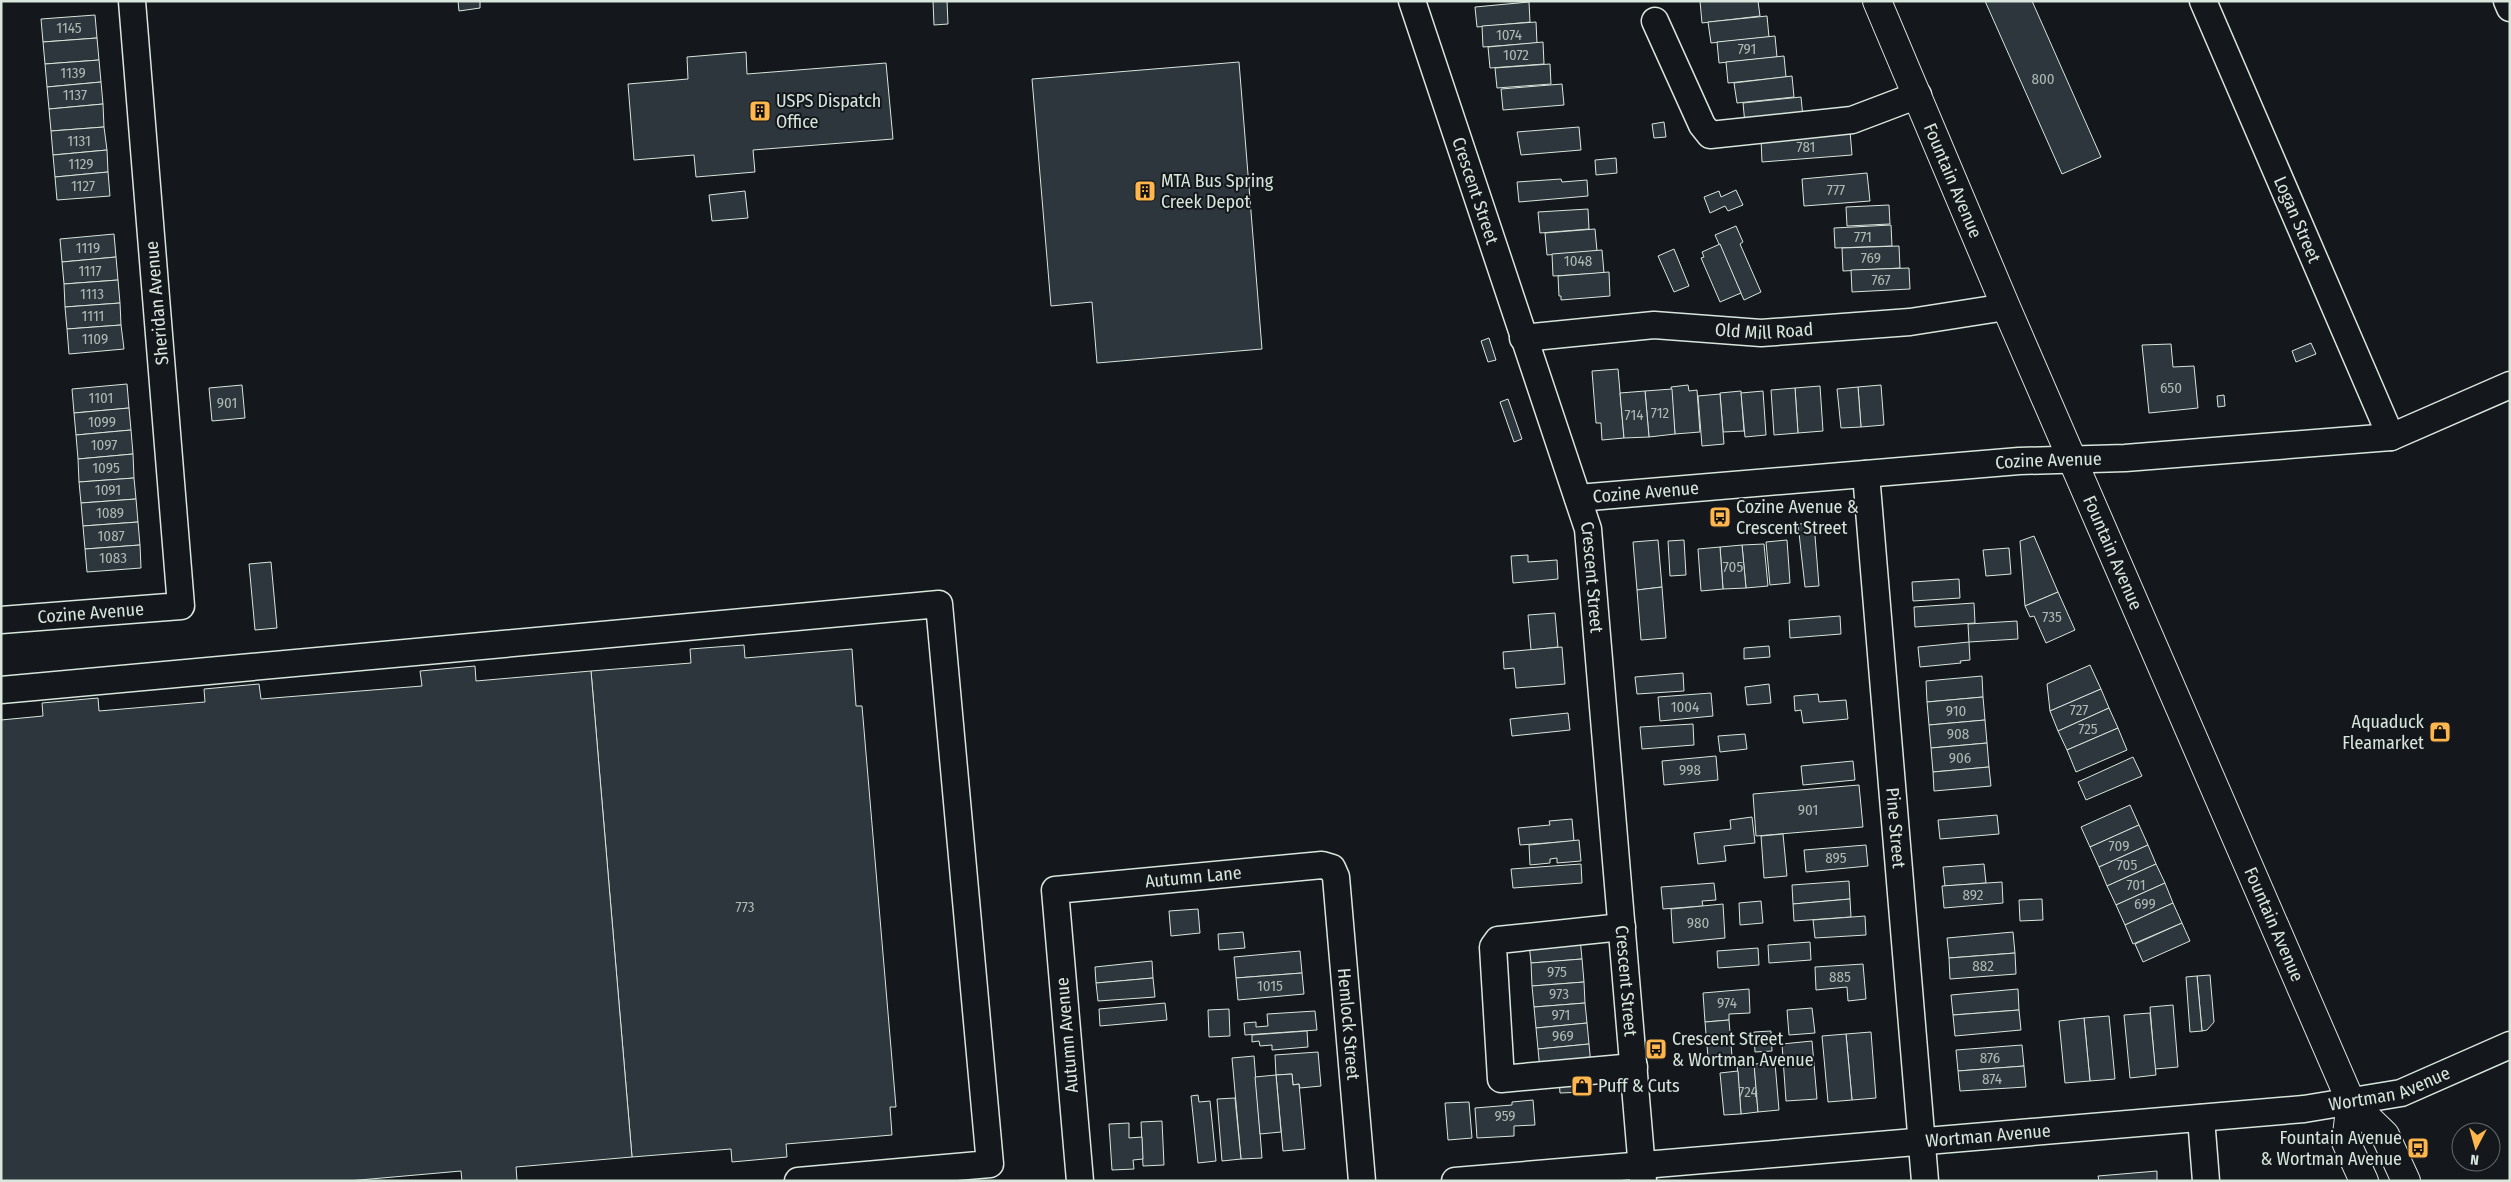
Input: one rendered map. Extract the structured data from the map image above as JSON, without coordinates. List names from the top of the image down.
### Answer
{
  "streets": {
    "main road": ["Fountain Avenue"],
    "street": [
      "Crescent Street",
      "Logan Street",
      "Sheridan Avenue",
      "Old Mill Road",
      "Cozine Avenue",
      "Pine Street",
      "Autumn Lane",
      "Hemlock Street",
      "Autumn Avenue",
      "Wortman Avenue"
    ]
  },
  "crossings": [
    ["Fountain Avenue", "Old Mill Road"],
    ["Fountain Avenue", "Cozine Avenue"],
    ["Fountain Avenue", "Wortman Avenue"],
    ["Crescent Street", "Old Mill Road"],
    ["Crescent Street", "Cozine Avenue"],
    ["Crescent Street", "Wortman Avenue"],
    ["Logan Street", "Cozine Avenue"],
    ["Sheridan Avenue", "Cozine Avenue"],
    ["Cozine Avenue", "Pine Street"],
    ["Pine Street", "Wortman Avenue"],
    ["Autumn Lane", "Hemlock Street"],
    ["Autumn Lane", "Autumn Avenue"]
  ],
  "places": {
    "building": ["USPS Dispatch Office", "MTA Bus Spring Creek Depot"],
    "bus stop": ["Cozine Avenue & Crescent Street", "Crescent Street & Wortman Avenue", "Fountain Avenue & Wortman Avenue"],
    "shop": ["Aquaduck Fleamarket", "Puff & Cuts"]
  },
  "house_numbers": [
    "1145",
    "1074",
    "791",
    "1072",
    "1139",
    "800",
    "1137",
    "1131",
    "781",
    "1129",
    "1127",
    "777",
    "771",
    "1119",
    "769",
    "1048",
    "1117",
    "767",
    "1113",
    "1111",
    "1109",
    "650",
    "1101",
    "901",
    "712",
    "714",
    "1099",
    "1097",
    "1095",
    "1091",
    "1089",
    "1087",
    "1083",
    "705",
    "735",
    "1004",
    "727",
    "910",
    "725",
    "908",
    "906",
    "998",
    "901",
    "709",
    "895",
    "705",
    "701",
    "892",
    "699",
    "773",
    "980",
    "882",
    "975",
    "885",
    "1015",
    "973",
    "974",
    "971",
    "969",
    "876",
    "874",
    "724",
    "959"
  ],
  "north": "bottom"
}
